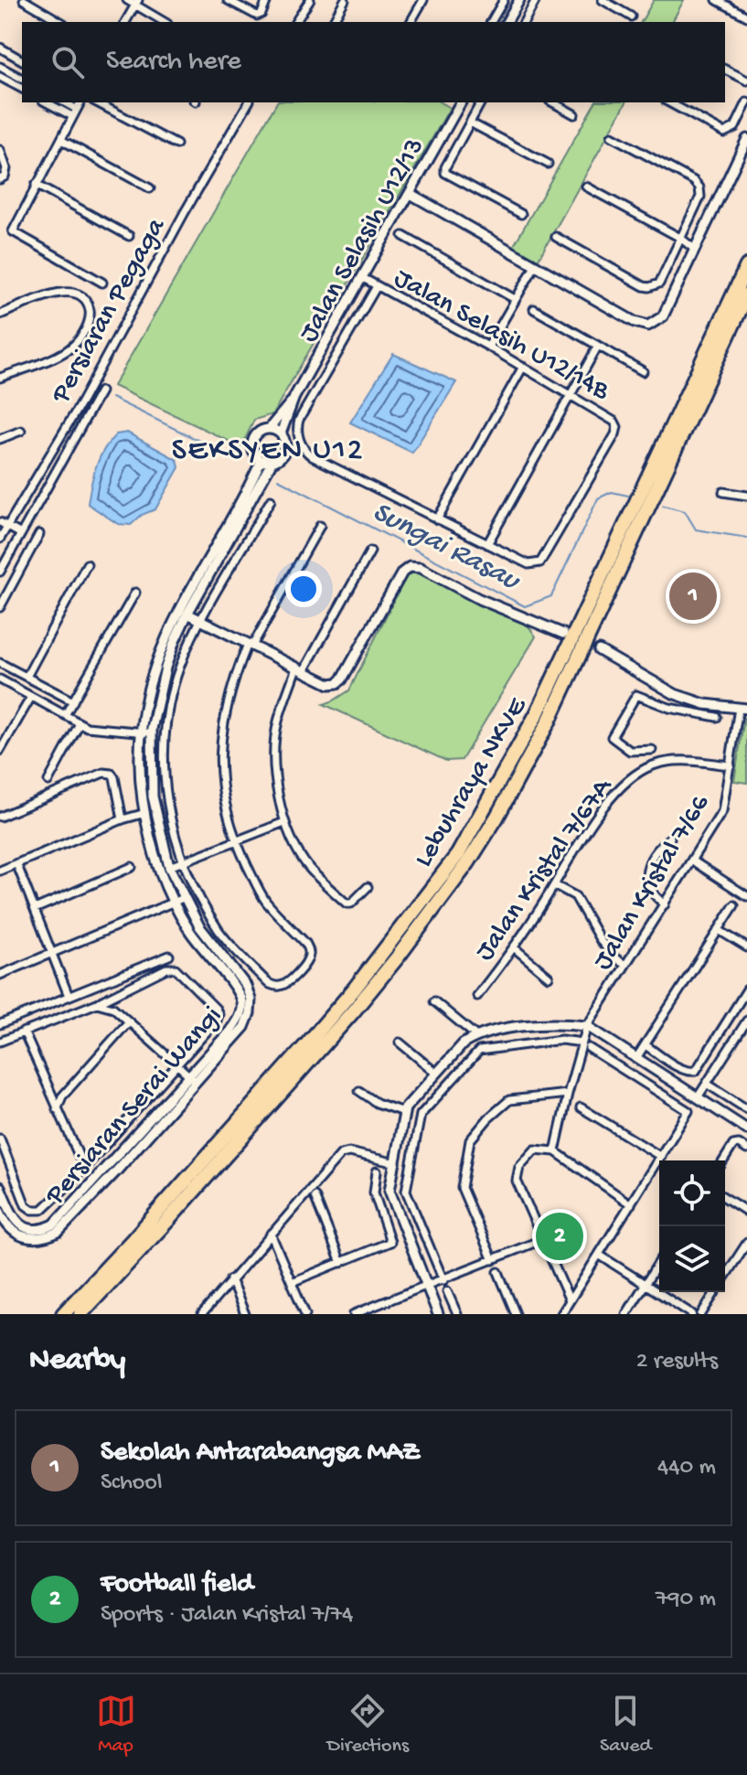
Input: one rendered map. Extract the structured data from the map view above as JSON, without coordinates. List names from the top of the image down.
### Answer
{
  "streets": {
    "highway": ["Lebuhraya NKVE"],
    "street": [
      "Jalan Selasih U12/13",
      "Persiaran Pegaga",
      "Jalan Selasih U12/14B",
      "Jalan Kristal 7/67A",
      "Jalan Kristal 7/66",
      "Persiaran Serai Wangi"
    ]
  },
  "crossings": [
    ["Jalan Selasih U12/13", "Jalan Selasih U12/14B"],
    ["Jalan Selasih U12/13", "Persiaran Serai Wangi"],
    ["Jalan Kristal 7/67A", "Jalan Kristal 7/66"]
  ],
  "districts": ["SEKSYEN U12"],
  "water": ["Sungai Rasau"],
  "page": {
    "search": "Search here",
    "pins": ["1", "2"],
    "heading": ["Nearby", "2 results"],
    "list": [
      {
        "mark": "1",
        "name": "Sekolah Antarabangsa MAZ",
        "note": "School",
        "value": "440 m"
      },
      {
        "mark": "2",
        "name": "Football field",
        "note": "Sports · Jalan Kristal 7/74",
        "value": "790 m"
      }
    ],
    "nav": ["Map", "Directions", "Saved"]
  }
}
